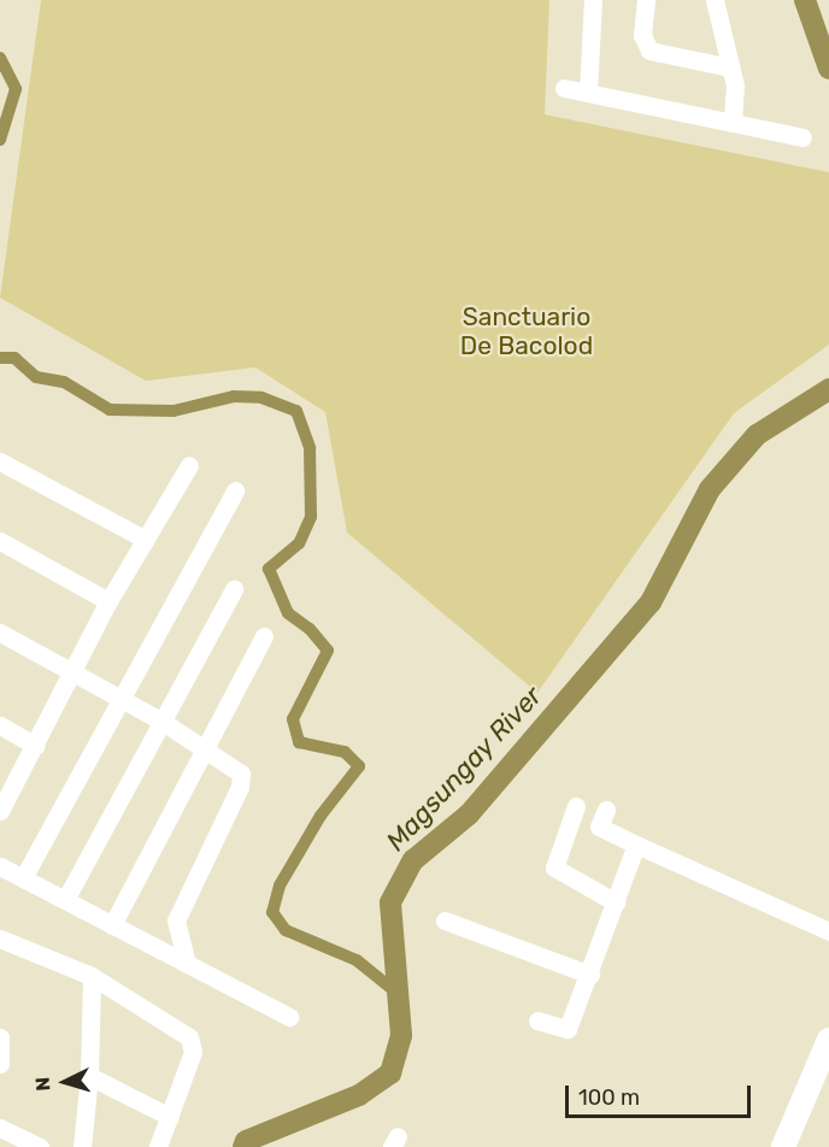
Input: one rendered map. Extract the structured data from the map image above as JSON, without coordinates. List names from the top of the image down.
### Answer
{
  "water": ["Magsungay River"],
  "parks": ["Sanctuario De Bacolod"],
  "scale_bar": "100 m",
  "north": "left"
}
